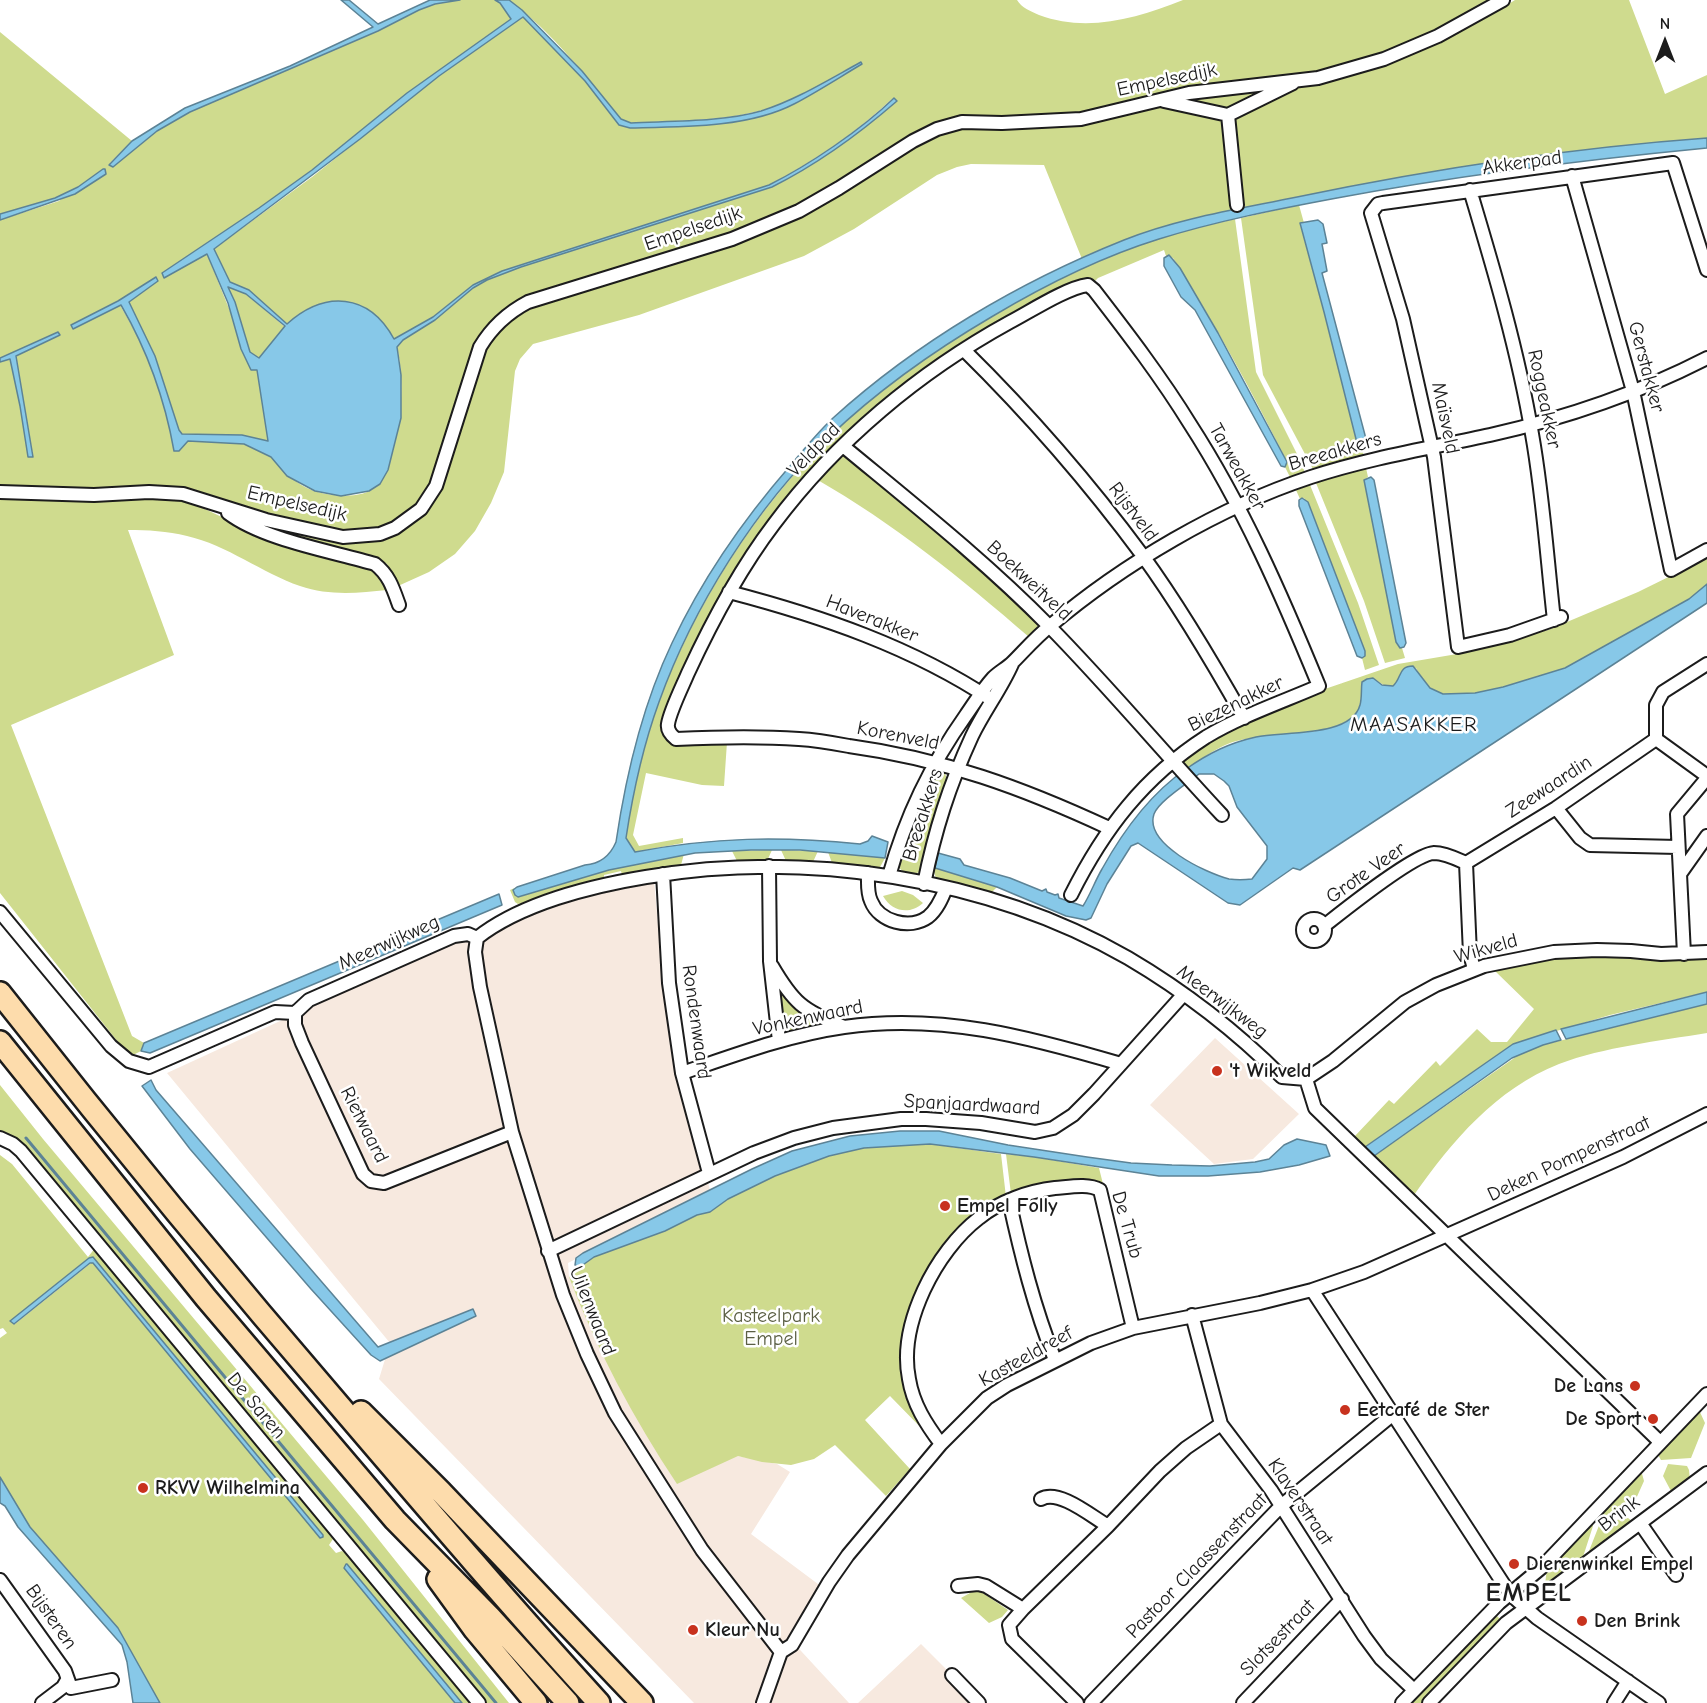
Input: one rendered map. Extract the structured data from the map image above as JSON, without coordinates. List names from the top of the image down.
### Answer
{
  "streets": {
    "street": [
      "Empelsedijk",
      "Akkerpad",
      "Gerstakker",
      "Roggeakker",
      "Maïsveld",
      "Veldpad",
      "Breeakkers",
      "Tarweakker",
      "Rijstveld",
      "Boekweitveld",
      "Haverakker",
      "Biezenakker",
      "Korenveld",
      "Zeewaardin",
      "Grote Veer",
      "Meerwijkweg",
      "Wikveld",
      "Vonkenwaard",
      "Rondenwaard",
      "Spanjaardwaard",
      "Rietwaard",
      "Deken Pompenstraat",
      "De Trub",
      "Uilenwaard",
      "Kasteeldreef",
      "De Saren",
      "Klaverstraat",
      "Brink",
      "Pastoor Claassenstraat",
      "Bijsteren",
      "Slotsestraat"
    ]
  },
  "crossings": [
    ["Akkerpad", "Gerstakker"],
    ["Akkerpad", "Roggeakker"],
    ["Akkerpad", "Maïsveld"],
    ["Gerstakker", "Breeakkers"],
    ["Roggeakker", "Maïsveld"],
    ["Roggeakker", "Breeakkers"],
    ["Maïsveld", "Breeakkers"],
    ["Veldpad", "Tarweakker"],
    ["Veldpad", "Rijstveld"],
    ["Veldpad", "Boekweitveld"],
    ["Veldpad", "Haverakker"],
    ["Veldpad", "Korenveld"],
    ["Breeakkers", "Tarweakker"],
    ["Breeakkers", "Rijstveld"],
    ["Breeakkers", "Boekweitveld"],
    ["Breeakkers", "Haverakker"],
    ["Breeakkers", "Korenveld"],
    ["Breeakkers", "Meerwijkweg"],
    ["Tarweakker", "Biezenakker"],
    ["Rijstveld", "Biezenakker"],
    ["Boekweitveld", "Biezenakker"],
    ["Biezenakker", "Korenveld"],
    ["Zeewaardin", "Grote Veer"],
    ["Meerwijkweg", "Wikveld"],
    ["Meerwijkweg", "Rondenwaard"],
    ["Meerwijkweg", "Spanjaardwaard"],
    ["Meerwijkweg", "Rietwaard"],
    ["Meerwijkweg", "Uilenwaard"],
    ["Vonkenwaard", "Rondenwaard"],
    ["Vonkenwaard", "Spanjaardwaard"],
    ["Rondenwaard", "Spanjaardwaard"],
    ["Spanjaardwaard", "Uilenwaard"],
    ["Rietwaard", "Uilenwaard"],
    ["Deken Pompenstraat", "Kasteeldreef"],
    ["De Trub", "Kasteeldreef"],
    ["Uilenwaard", "Kasteeldreef"],
    ["Kasteeldreef", "Klaverstraat"],
    ["Klaverstraat", "Pastoor Claassenstraat"],
    ["Klaverstraat", "Slotsestraat"]
  ],
  "districts": ["MAASAKKER", "EMPEL"],
  "parks": ["Kasteelpark Empel"],
  "places": [
    "'t Wikveld",
    "Empel Folly",
    "De Lans",
    "Eetcafé de Ster",
    "De Sport",
    "RKVV Wilhelmina",
    "Dierenwinkel Empel",
    "Den Brink",
    "Kleur Nu"
  ],
  "north": "top"
}
